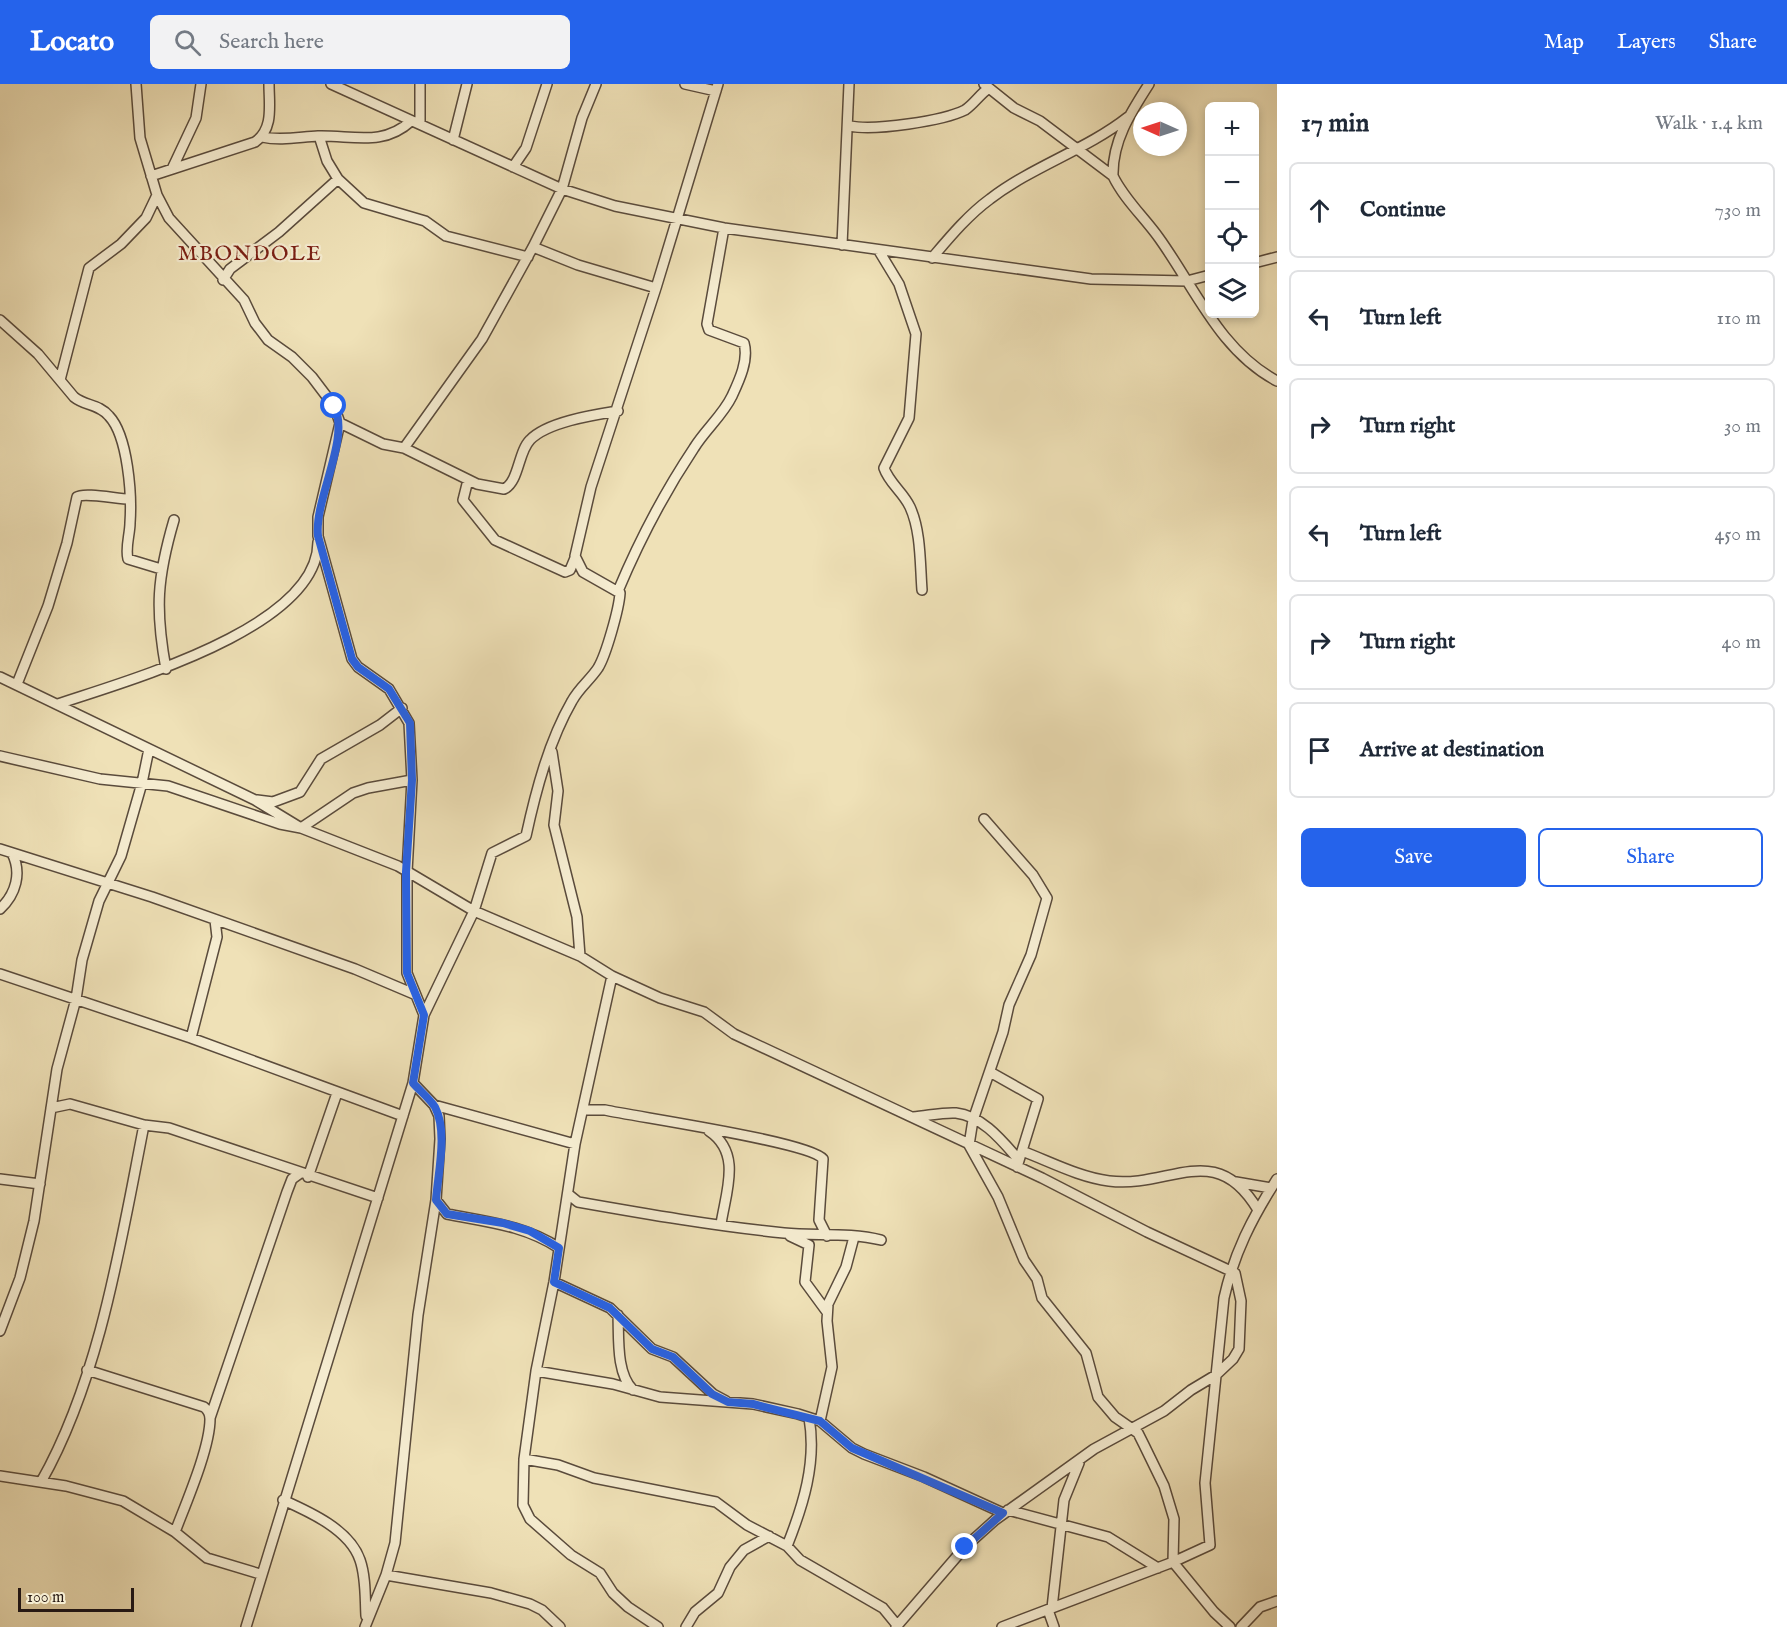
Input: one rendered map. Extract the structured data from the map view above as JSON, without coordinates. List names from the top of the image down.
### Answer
{
  "districts": ["MBONDOLE"],
  "scale_bar": "100 m",
  "north": "left",
  "page": {
    "header": "Locato",
    "search": "Search here",
    "nav": ["Map", "Layers", "Share"],
    "heading": ["17 min", "Walk · 1.4 km"],
    "map_buttons": ["+", "−"],
    "list": [
      ["Continue", "730 m"],
      ["Turn left", "110 m"],
      ["Turn right", "30 m"],
      ["Turn left", "450 m"],
      ["Turn right", "40 m"],
      "Arrive at destination"
    ],
    "buttons": ["Save", "Share"],
    "scale": "100 m"
  }
}
